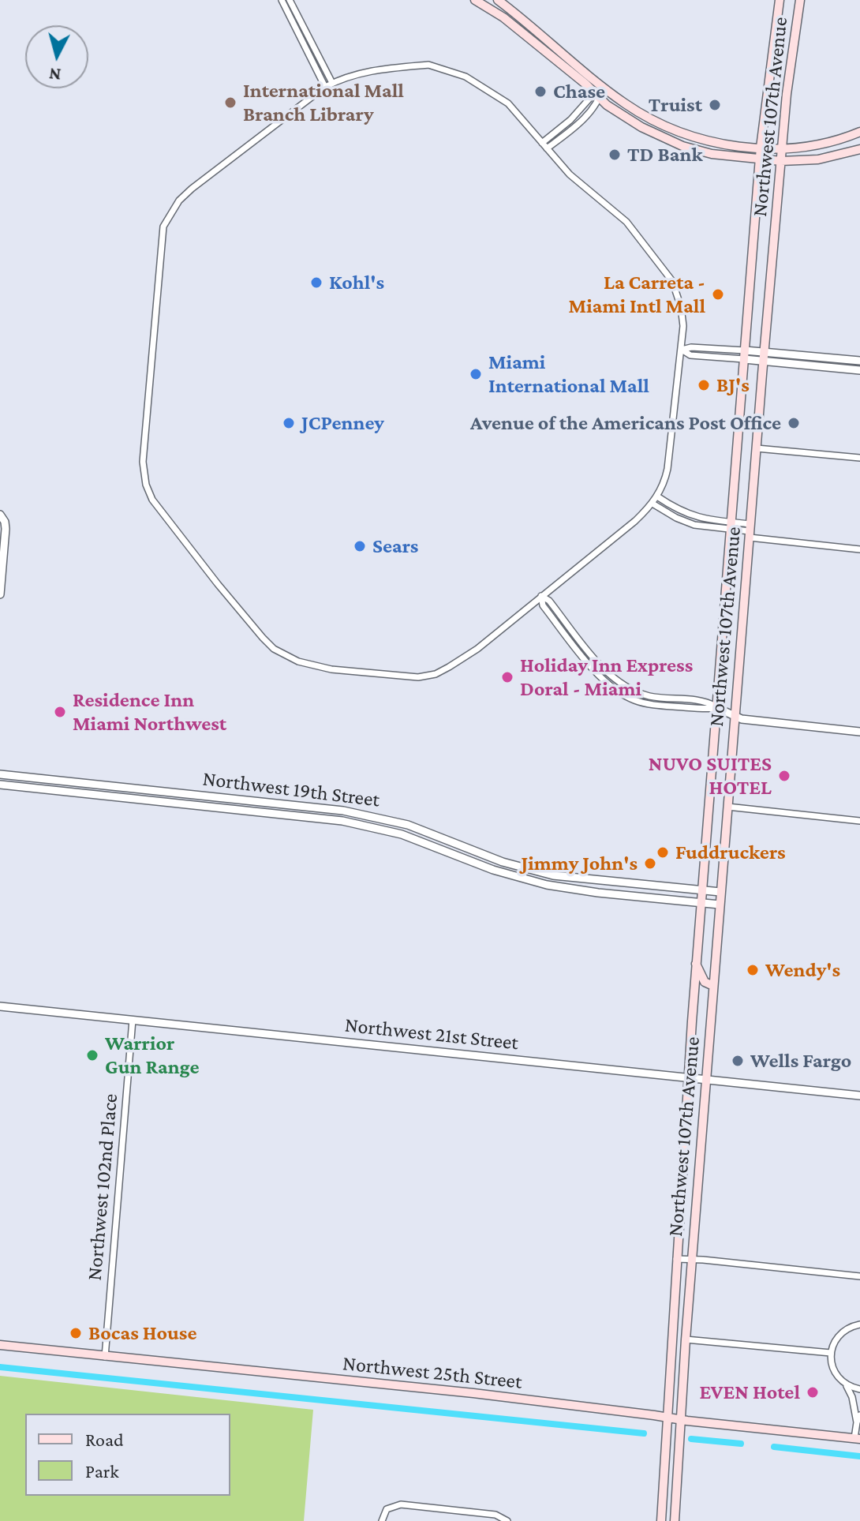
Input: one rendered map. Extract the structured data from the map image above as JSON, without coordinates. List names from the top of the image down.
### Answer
{
  "streets": {
    "main road": ["Northwest 107th Avenue", "Northwest 25th Street"],
    "street": ["Northwest 19th Street", "Northwest 21st Street", "Northwest 102nd Place"]
  },
  "crossings": [
    ["Northwest 107th Avenue", "Northwest 19th Street"],
    ["Northwest 107th Avenue", "Northwest 21st Street"],
    ["Northwest 107th Avenue", "Northwest 25th Street"],
    ["Northwest 21st Street", "Northwest 102nd Place"],
    ["Northwest 102nd Place", "Northwest 25th Street"]
  ],
  "places": [
    "Chase",
    "International Mall Branch Library",
    "Truist",
    "TD Bank",
    "Kohl's",
    "La Carreta - Miami Intl Mall",
    "Miami International Mall",
    "BJ's",
    "JCPenney",
    "Avenue of the Americans Post Office",
    "Sears",
    "Holiday Inn Express Doral - Miami",
    "Residence Inn Miami Northwest",
    "NUVO SUITES HOTEL",
    "Fuddruckers",
    "Jimmy John's",
    "Wendy's",
    "Warrior Gun Range",
    "Wells Fargo",
    "Bocas House",
    "EVEN Hotel"
  ],
  "legend": ["Road", "Park"],
  "north": "bottom"
}
